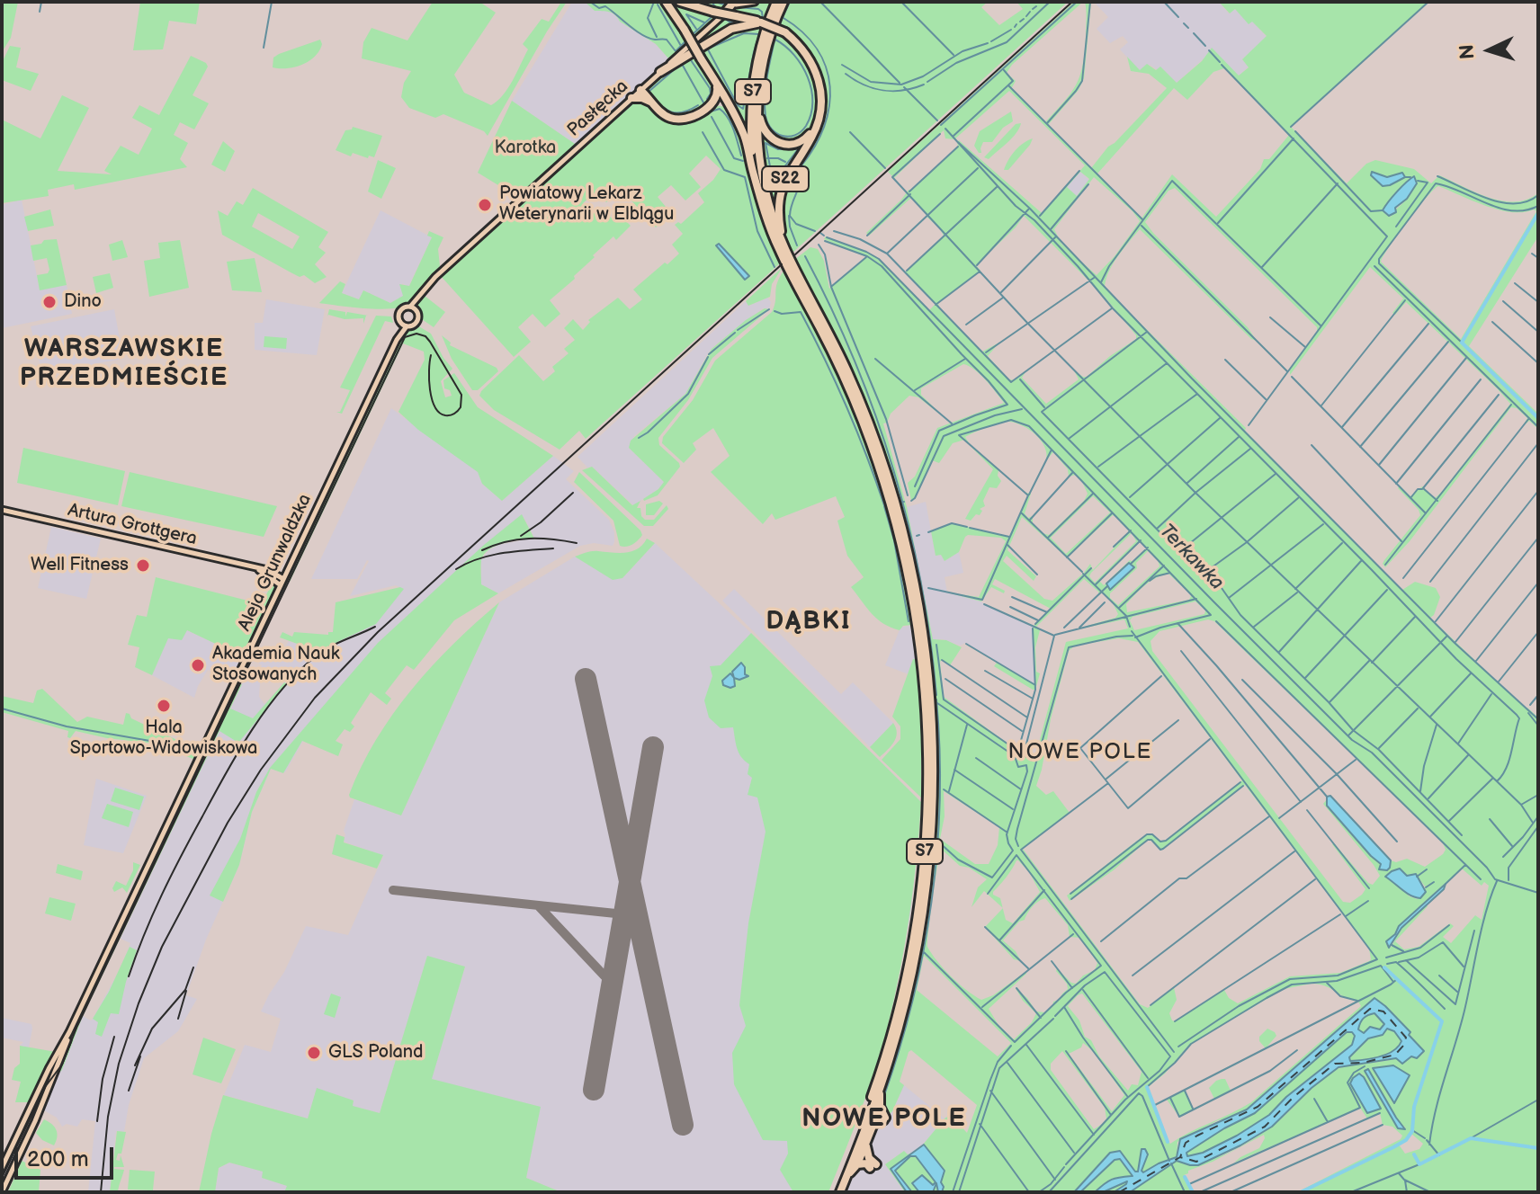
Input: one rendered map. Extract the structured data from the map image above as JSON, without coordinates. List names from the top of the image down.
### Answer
{
  "streets": {
    "highway": ["S7", "S22"],
    "main road": ["Pasłęcka", "Artura Grottgera", "Aleja Grunwaldzka"]
  },
  "crossings": [
    ["S7", "S22"],
    ["Pasłęcka", "Aleja Grunwaldzka"],
    ["Artura Grottgera", "Aleja Grunwaldzka"]
  ],
  "districts": [
    "WARSZAWSKIE PRZEDMIEŚCIE",
    "DĄBKI",
    "NOWE POLE",
    "NOWE POLE"
  ],
  "water": ["Terkawka"],
  "parks": ["Karotka"],
  "places": [
    "Powiatowy Lekarz Weterynarii w Elblągu",
    "Dino",
    "Well Fitness",
    "Akademia Nauk Stosowanych",
    "Hala Sportowo-Widowiskowa",
    "GLS Poland"
  ],
  "scale_bar": "200 m",
  "north": "left"
}
